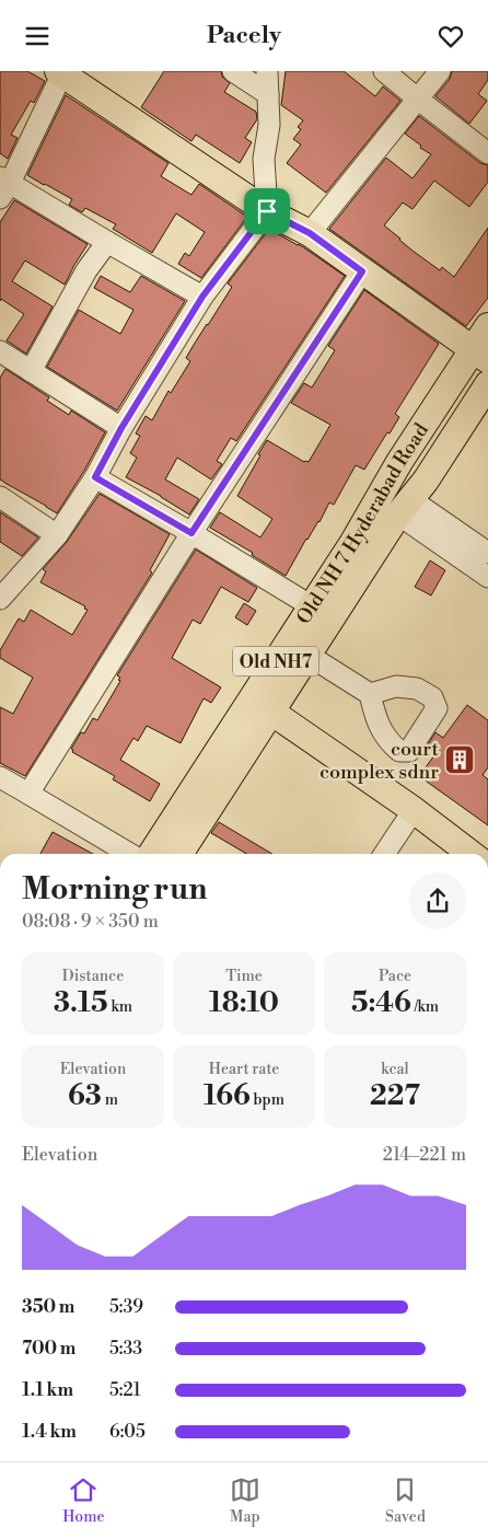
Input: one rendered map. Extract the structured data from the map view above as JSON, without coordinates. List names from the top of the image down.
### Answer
{
  "streets": {
    "main road": ["Old NH 7 Hyderabad Road", "Old NH7"]
  },
  "places": {
    "building": ["court complex sdnr"]
  },
  "page": {
    "header": "Pacely",
    "heading": ["Morning run", "08:08 · 9 × 350 m"],
    "stats": [
      ["Distance", "3.15 km"],
      ["Time", "18:10"],
      ["Pace", "5:46 /km"],
      ["Elevation", "63 m"],
      ["Heart rate", "166 bpm"],
      ["kcal", "227"]
    ],
    "chart": ["Elevation", "214–221 m"],
    "list": [
      {
        "name": "350 m",
        "note": "5:39"
      },
      {
        "name": "700 m",
        "note": "5:33"
      },
      {
        "name": "1.1 km",
        "note": "5:21"
      },
      {
        "name": "1.4 km",
        "note": "6:05"
      }
    ],
    "tabs": ["Home", "Map", "Saved"]
  }
}
